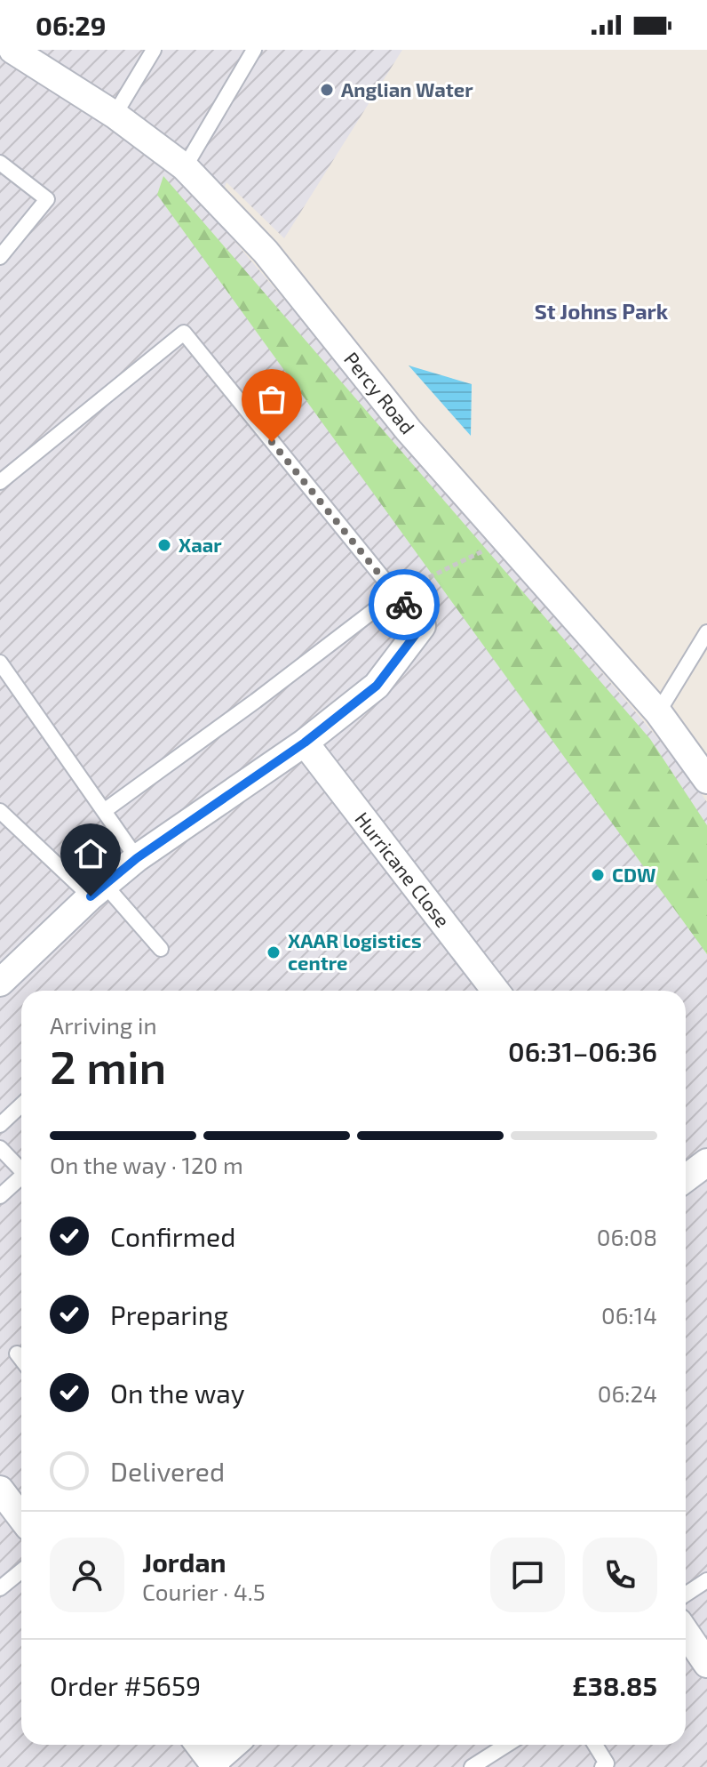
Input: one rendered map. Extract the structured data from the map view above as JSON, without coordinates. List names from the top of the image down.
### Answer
{
  "streets": {
    "street": ["Percy Road", "Hurricane Close"]
  },
  "districts": ["St Johns Park"],
  "places": [
    "Anglian Water",
    "Xaar",
    "CDW",
    "XAAR logistics centre"
  ],
  "page": {
    "status": "06:29",
    "heading": ["2 min", "Arriving in", "06:31–06:36"],
    "panel": [
      "Jordan",
      "Courier · 4.5",
      "Order #5659",
      "£38.85"
    ],
    "bar": "On the way · 120 m",
    "list": [
      ["Confirmed", "06:08"],
      ["Preparing", "06:14"],
      ["On the way", "06:24"],
      "Delivered"
    ]
  }
}
